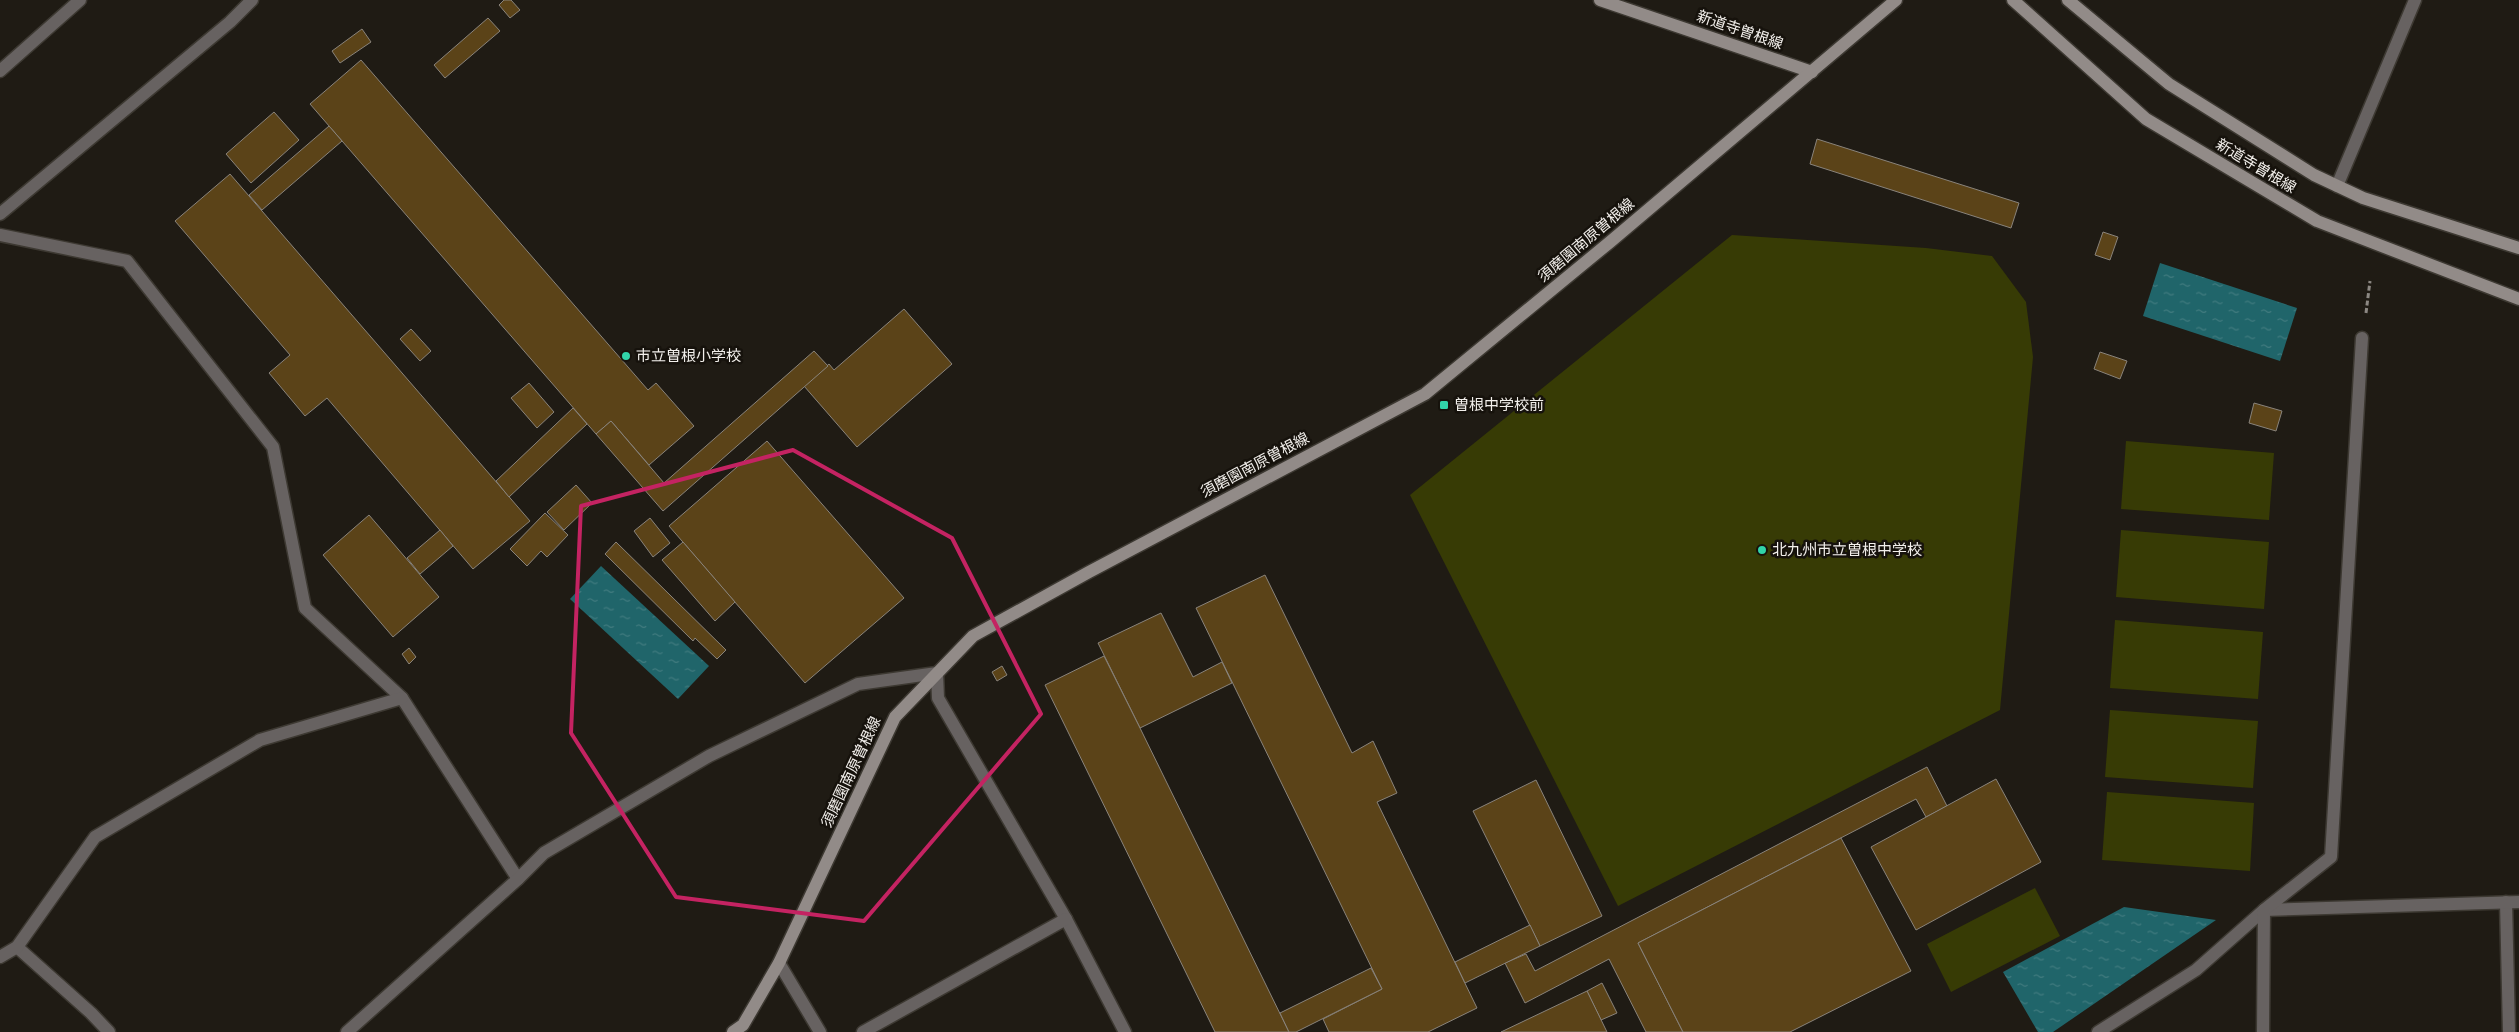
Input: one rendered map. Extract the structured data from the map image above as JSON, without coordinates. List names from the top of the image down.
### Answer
{
  "streets": {
    "main road": ["新道寺曽根線", "須磨園南原曽根線"]
  },
  "crossings": [
    ["新道寺曽根線", "須磨園南原曽根線"]
  ],
  "places": {
    "other": ["市立曽根小学校", "北九州市立曽根中学校"],
    "transit": ["曽根中学校前"]
  }
}
